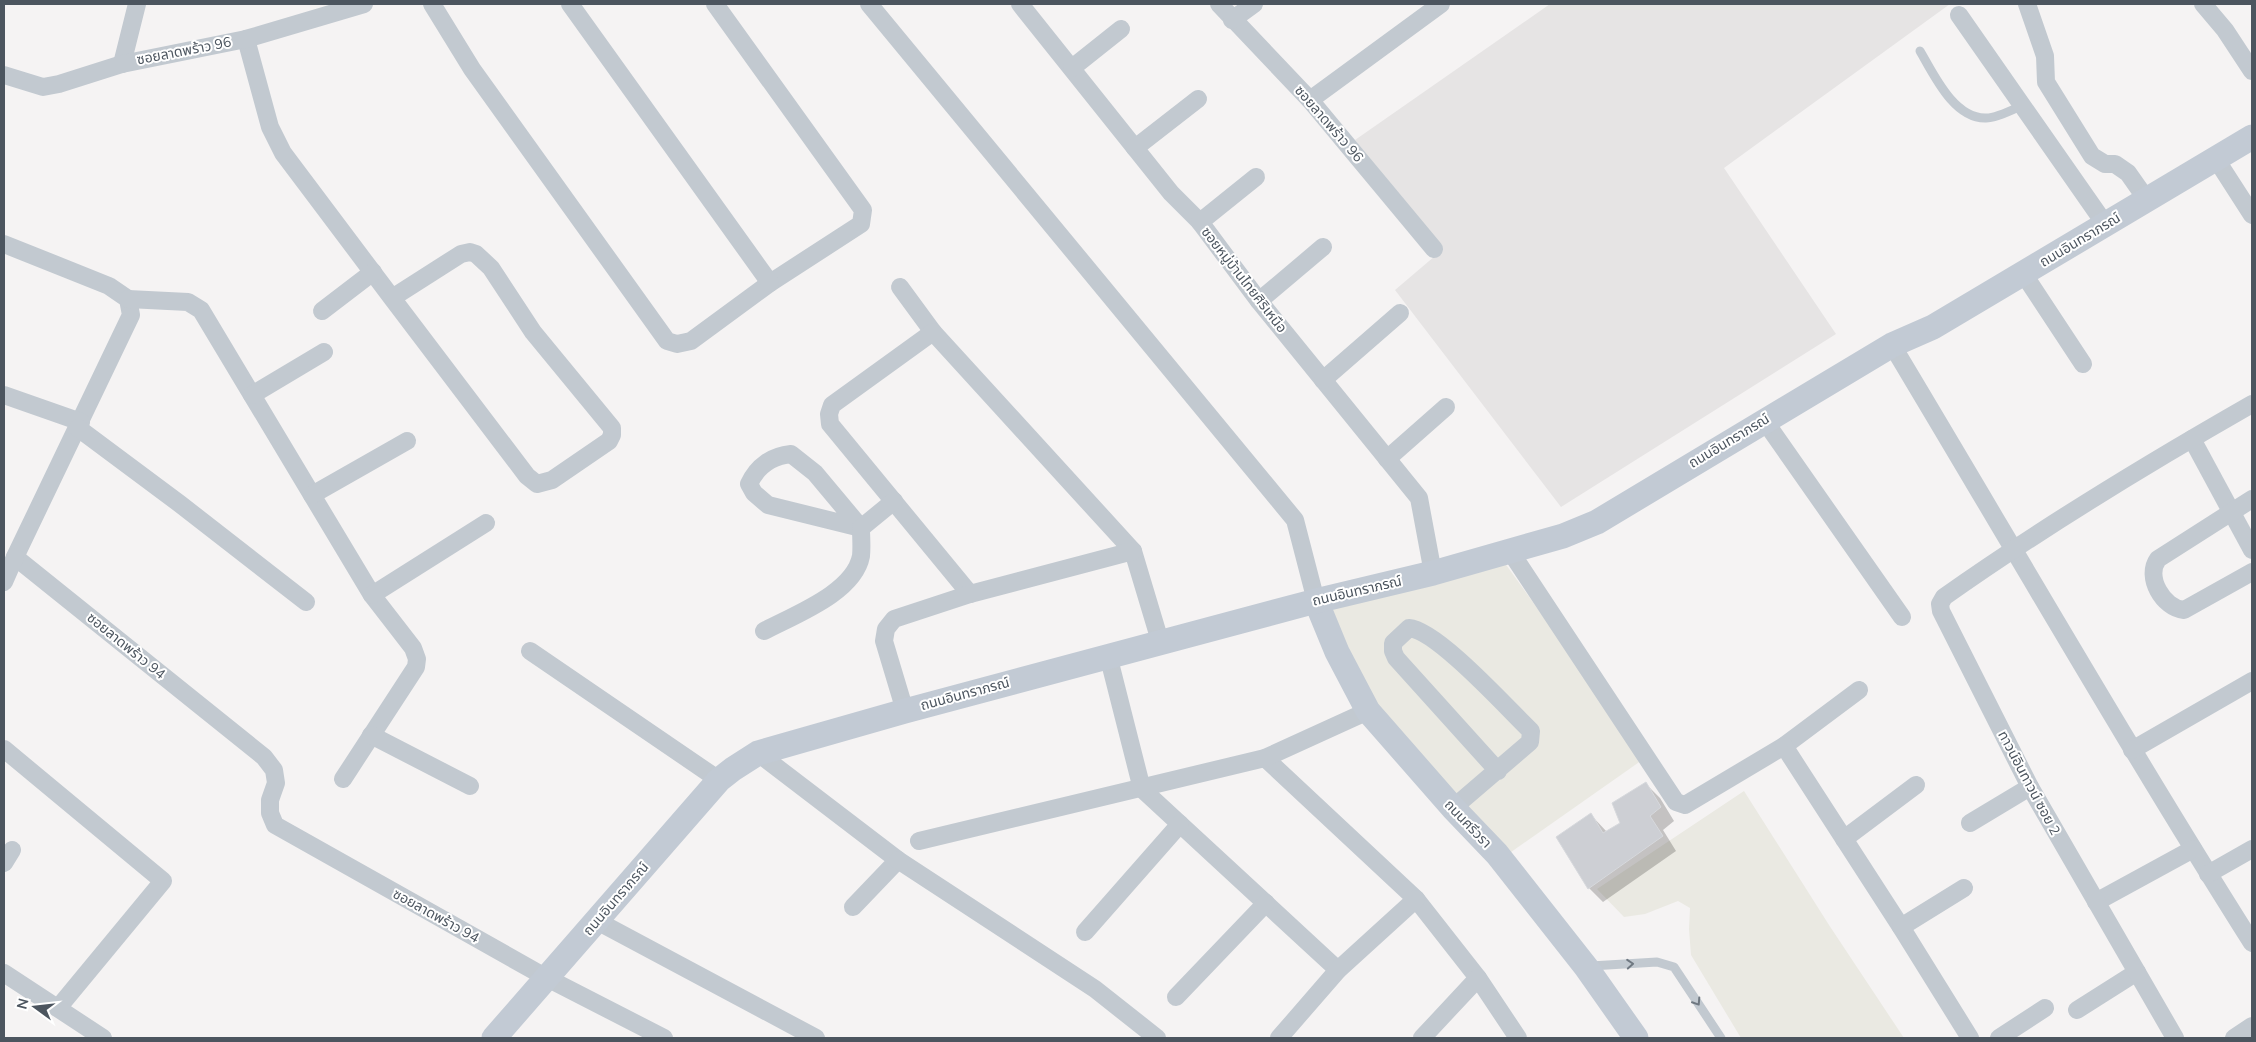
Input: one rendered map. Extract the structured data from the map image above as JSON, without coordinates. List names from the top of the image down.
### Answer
{
  "streets": {
    "street": [
      "ซอยลาดพร้าว 96",
      "ถนนอินทราภรณ์",
      "ซอยหมู่บ้านไทยศิริเหนือ",
      "ซอยลาดพร้าว 94",
      "ทาวน์อินทาวน์ ซอย 2",
      "ถนนศรีวรา"
    ]
  },
  "crossings": [
    ["ถนนอินทราภรณ์", "ซอยหมู่บ้านไทยศิริเหนือ"],
    ["ถนนอินทราภรณ์", "ซอยลาดพร้าว 94"],
    ["ถนนอินทราภรณ์", "ถนนศรีวรา"]
  ],
  "north": "left"
}
